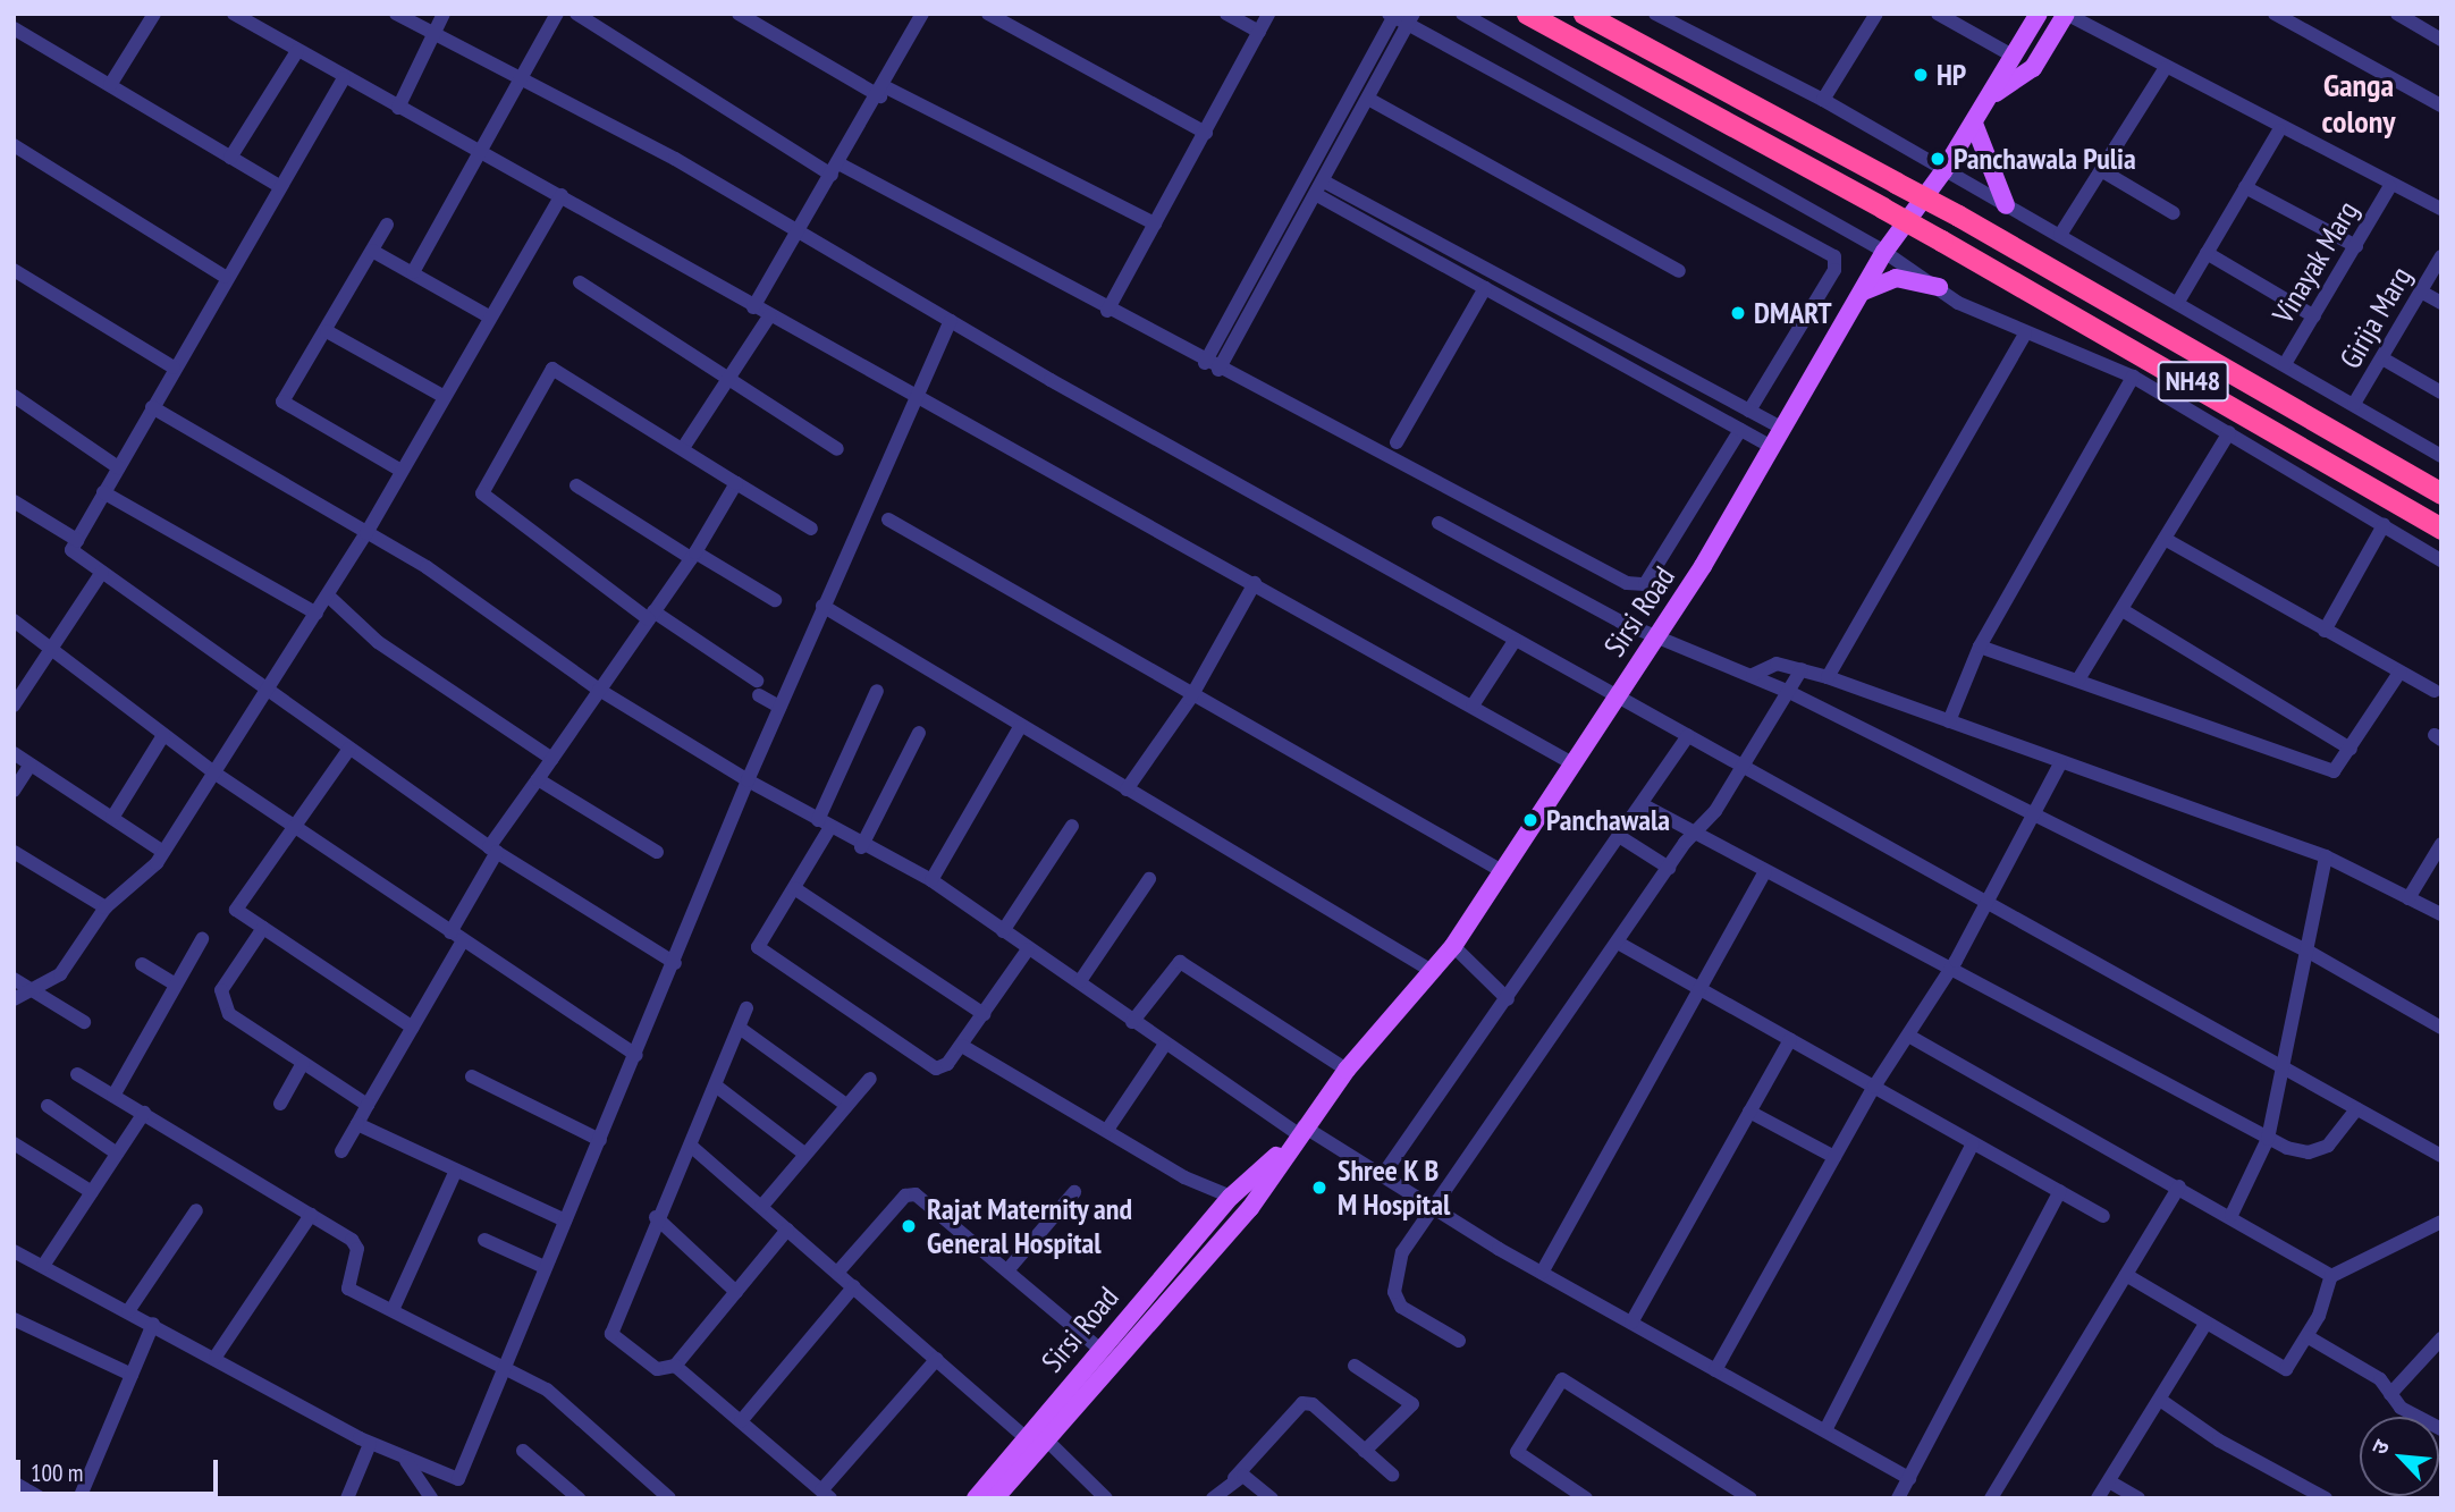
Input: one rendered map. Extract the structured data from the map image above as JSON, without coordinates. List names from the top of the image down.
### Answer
{
  "streets": {
    "highway": ["NH48"],
    "main road": ["Sirsi Road"],
    "street": ["Vinayak Marg", "Girija Marg"]
  },
  "districts": ["Ganga colony"],
  "places": [
    "HP",
    "Panchawala Pulia",
    "DMART",
    "Panchawala",
    "Shree K B M Hospital",
    "Rajat Maternity and General Hospital"
  ],
  "scale_bar": "100 m",
  "north": "top left"
}
